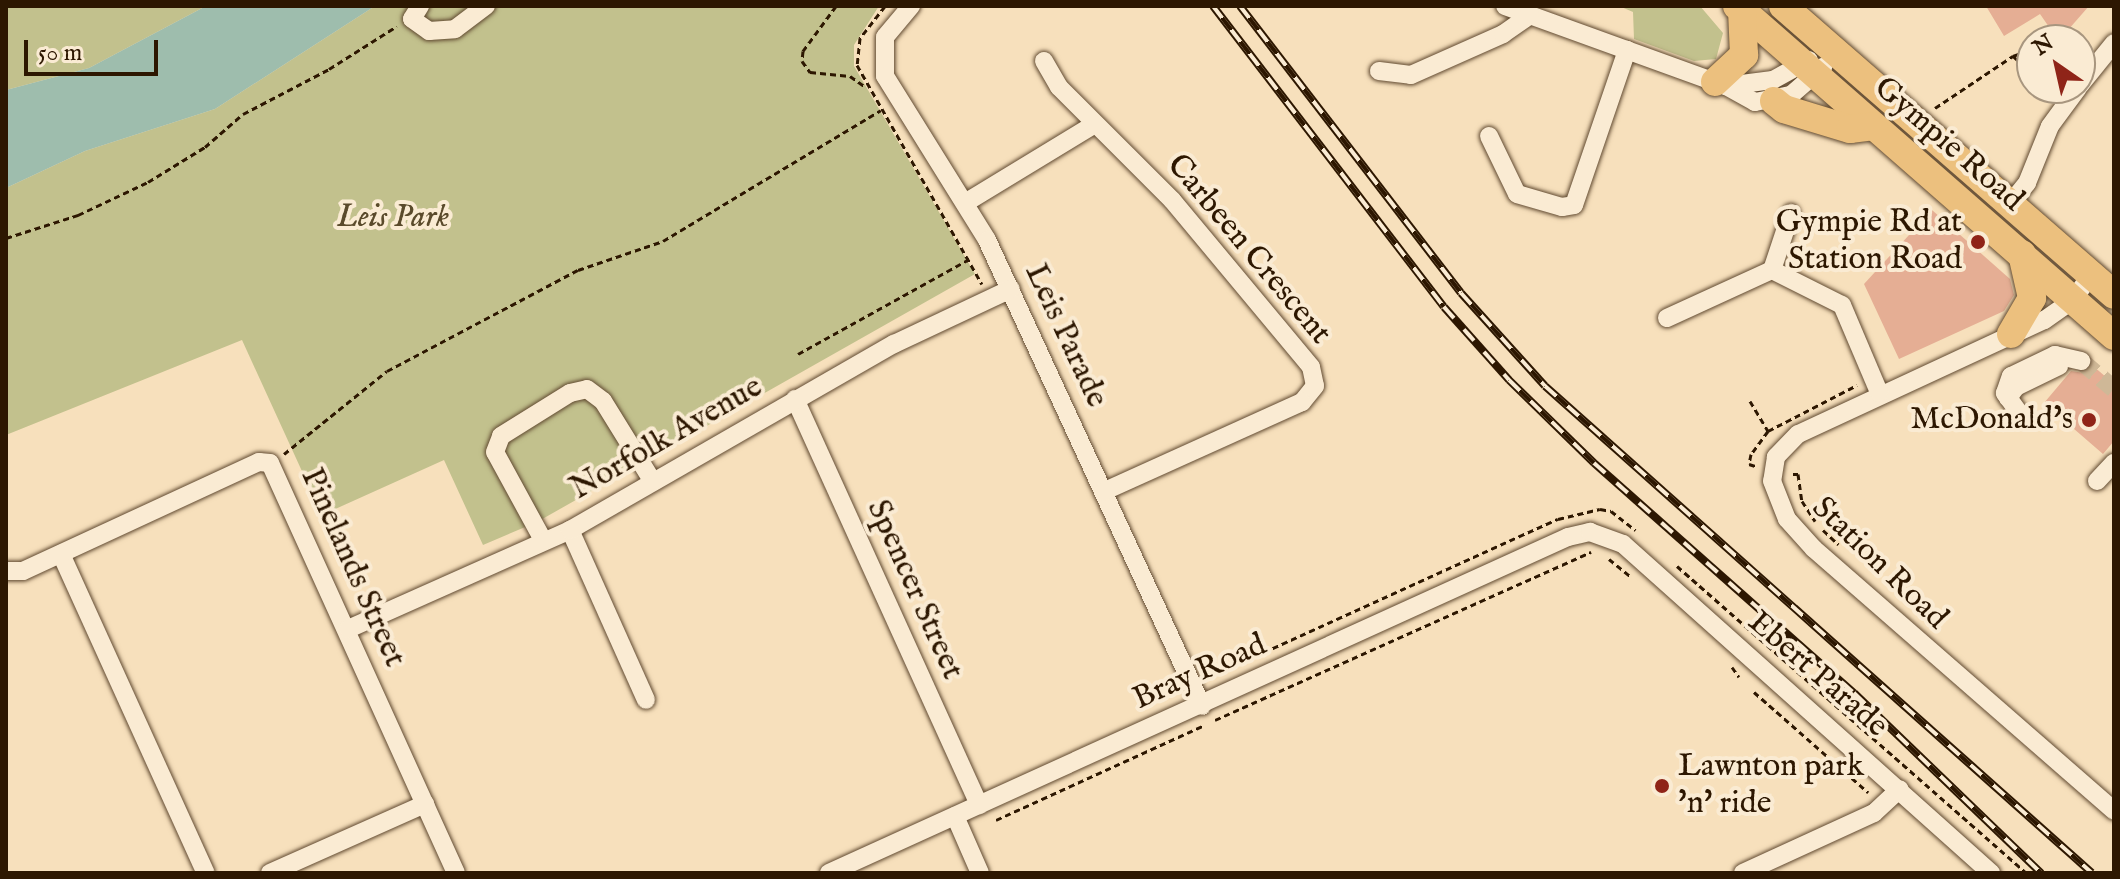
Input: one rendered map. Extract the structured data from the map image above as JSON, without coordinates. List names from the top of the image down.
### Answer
{
  "streets": {
    "highway": ["Gympie Road"],
    "street": [
      "Carbeen Crescent",
      "Leis Parade",
      "Norfolk Avenue",
      "Station Road",
      "Pinelands Street",
      "Spencer Street",
      "Bray Road",
      "Ebert Parade"
    ]
  },
  "crossings": [
    ["Carbeen Crescent", "Leis Parade"],
    ["Leis Parade", "Norfolk Avenue"],
    ["Leis Parade", "Bray Road"],
    ["Norfolk Avenue", "Pinelands Street"],
    ["Norfolk Avenue", "Spencer Street"],
    ["Spencer Street", "Bray Road"],
    ["Bray Road", "Ebert Parade"]
  ],
  "parks": ["Leis Park"],
  "places": ["Gympie Rd at Station Road", "McDonald's", "Lawnton park 'n' ride"],
  "scale_bar": "50 m",
  "north": "top left"
}
